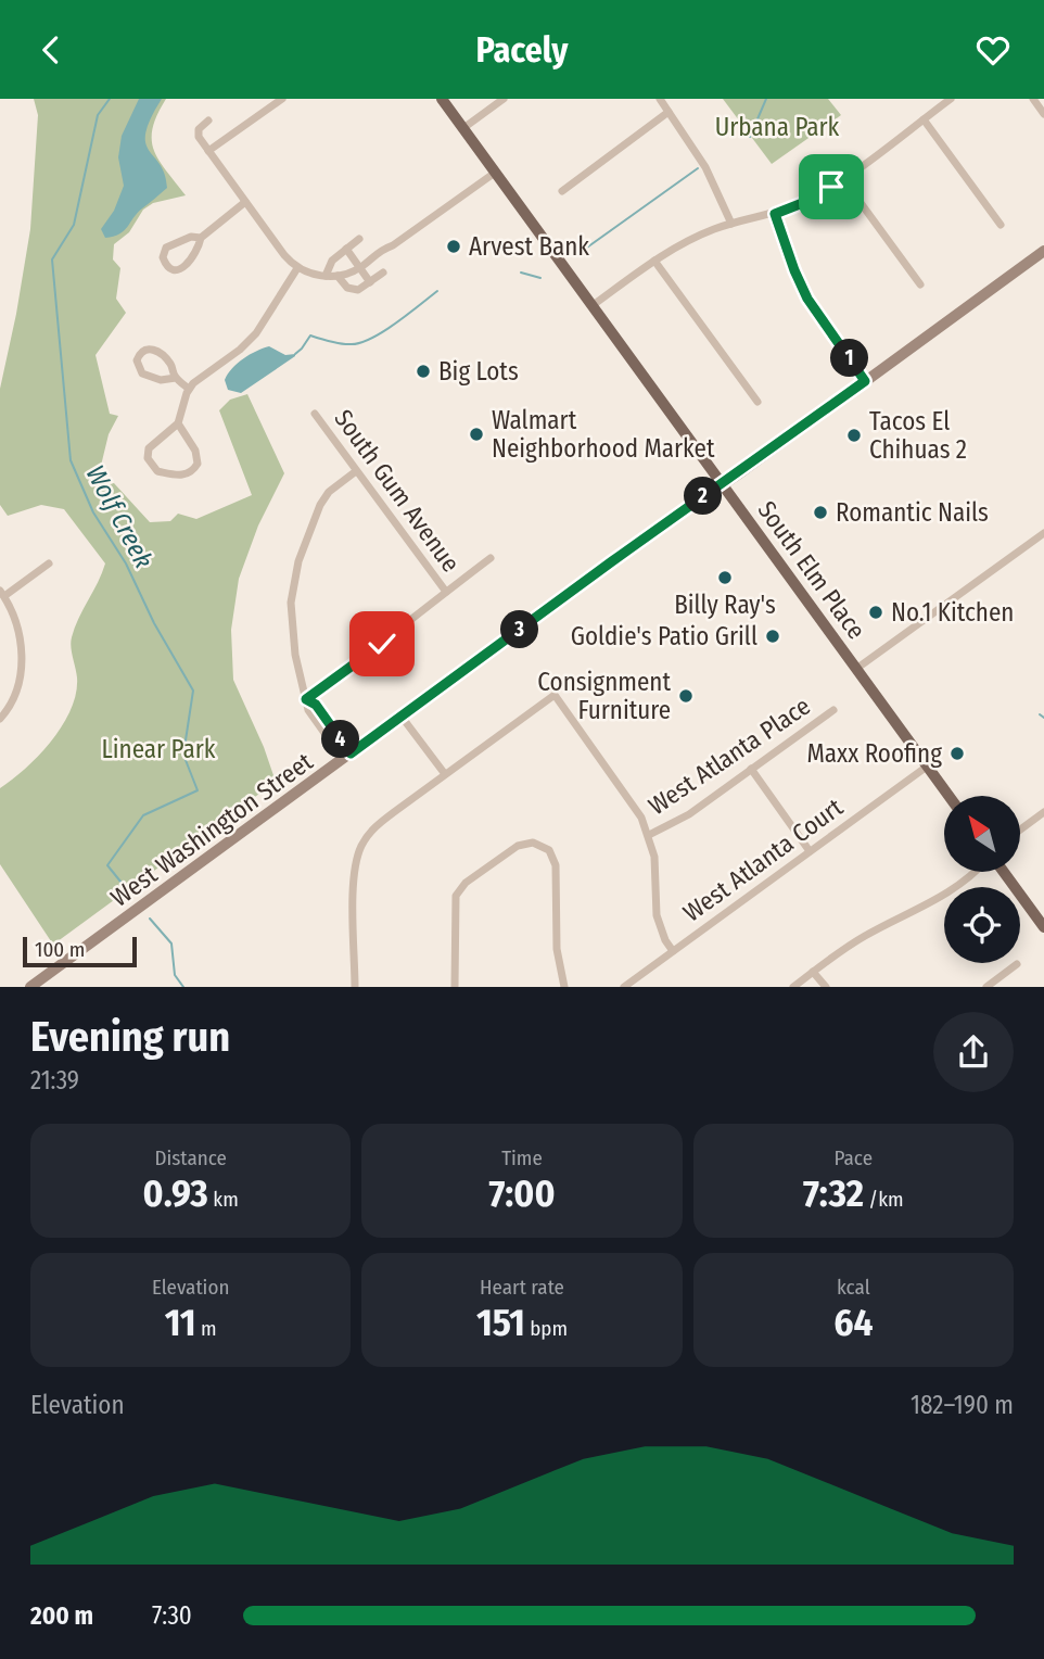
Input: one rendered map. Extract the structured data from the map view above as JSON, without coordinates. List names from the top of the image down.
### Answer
{
  "streets": {
    "main road": ["South Elm Place", "West Washington Street"],
    "street": ["South Gum Avenue", "West Atlanta Place", "West Atlanta Court"]
  },
  "crossings": [
    ["South Elm Place", "West Washington Street"],
    ["South Elm Place", "West Atlanta Court"]
  ],
  "water": ["Wolf Creek"],
  "parks": ["Urbana Park", "Linear Park"],
  "places": [
    "Arvest Bank",
    "Big Lots",
    "Walmart Neighborhood Market",
    "Tacos El Chihuas 2",
    "Romantic Nails",
    "Billy Ray's",
    "No.1 Kitchen",
    "Goldie's Patio Grill",
    "Consignment Furniture",
    "Maxx Roofing"
  ],
  "scale_bar": "100 m",
  "north": "top left",
  "page": {
    "header": "Pacely",
    "pins": [
      "1",
      "2",
      "3",
      "4"
    ],
    "scale": "100 m",
    "heading": ["Evening run", "21:39"],
    "stats": [
      ["Distance", "0.93 km"],
      ["Time", "7:00"],
      ["Pace", "7:32 /km"],
      ["Elevation", "11 m"],
      ["Heart rate", "151 bpm"],
      ["kcal", "64"]
    ],
    "chart": ["Elevation", "182–190 m"],
    "list": [
      {
        "name": "200 m",
        "note": "7:30"
      }
    ]
  }
}
